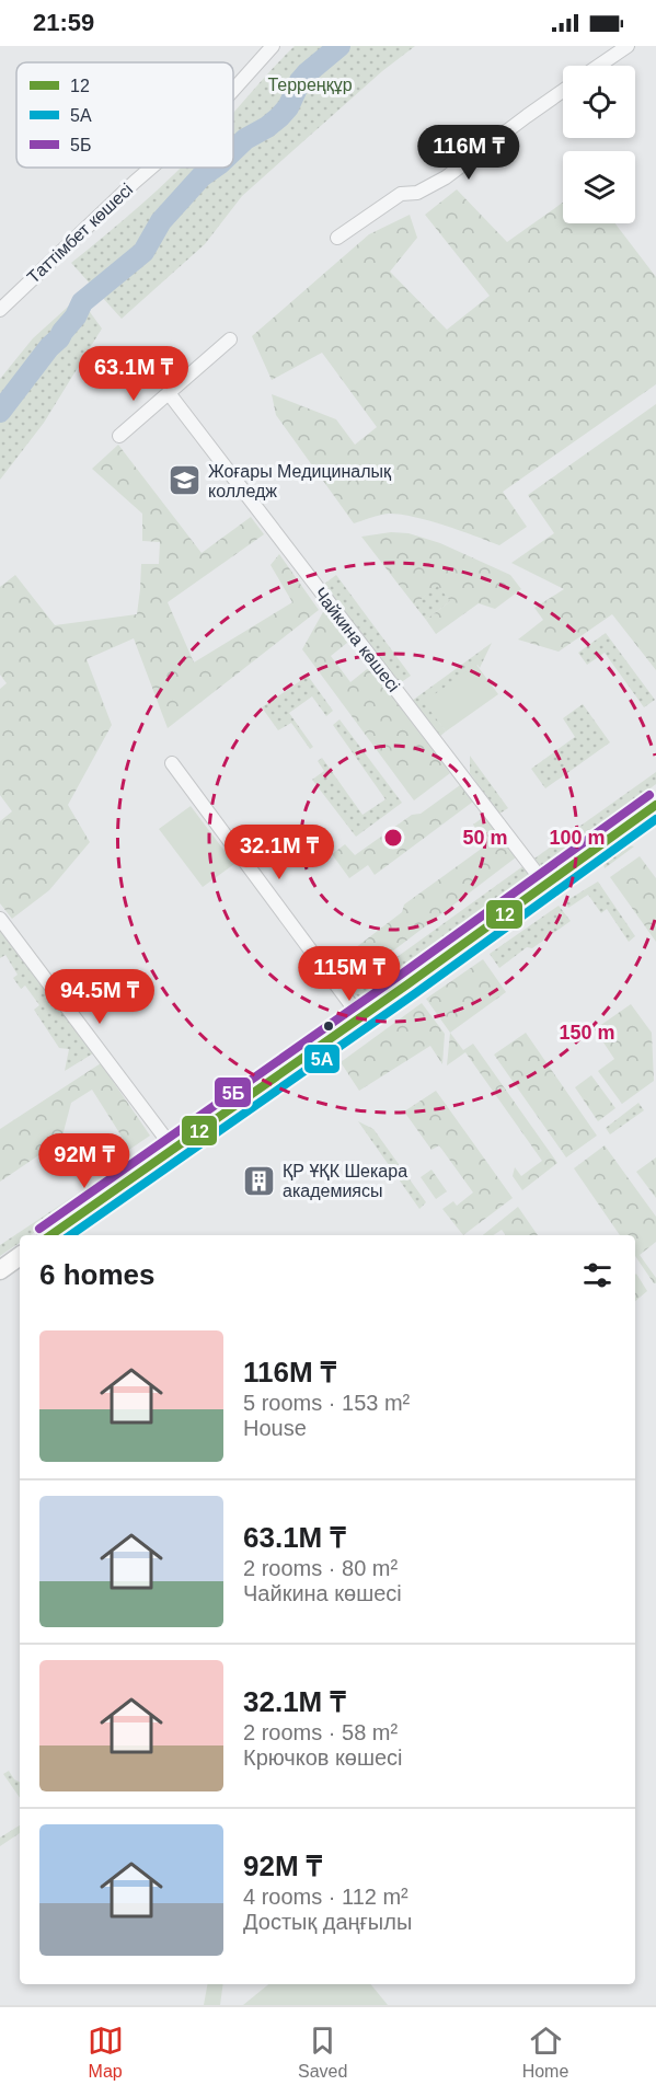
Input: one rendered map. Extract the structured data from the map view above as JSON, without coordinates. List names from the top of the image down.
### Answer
{
  "streets": {
    "street": ["Таттімбет көшесі", "Чайкина көшесі"]
  },
  "parks": ["Терреңқұр"],
  "places": {
    "school or university": ["Жоғары Медициналық колледж"],
    "building": ["ҚР ҰҚК Шекара академиясы"]
  },
  "lines": ["transit line 5Б", "transit line 12", "transit line 5А"],
  "legend": ["12", "5А", "5Б"],
  "page": {
    "status": "21:59",
    "price": [
      "116M ₸",
      "63.1M ₸",
      "32.1M ₸",
      "115M ₸",
      "94.5M ₸",
      "92M ₸"
    ],
    "heading": "6 homes",
    "list": [
      {
        "name": "116M ₸",
        "note": "5 rooms · 153 m² · House"
      },
      {
        "name": "63.1M ₸",
        "note": "2 rooms · 80 m² · Чайкина көшесі"
      },
      {
        "name": "32.1M ₸",
        "note": "2 rooms · 58 m² · Крючков көшесі"
      },
      {
        "name": "92M ₸",
        "note": "4 rooms · 112 m² · Достық даңғылы"
      }
    ],
    "tabs": ["Map", "Saved", "Home"]
  },
  "rings": ["50 m", "100 m", "150 m"]
}
